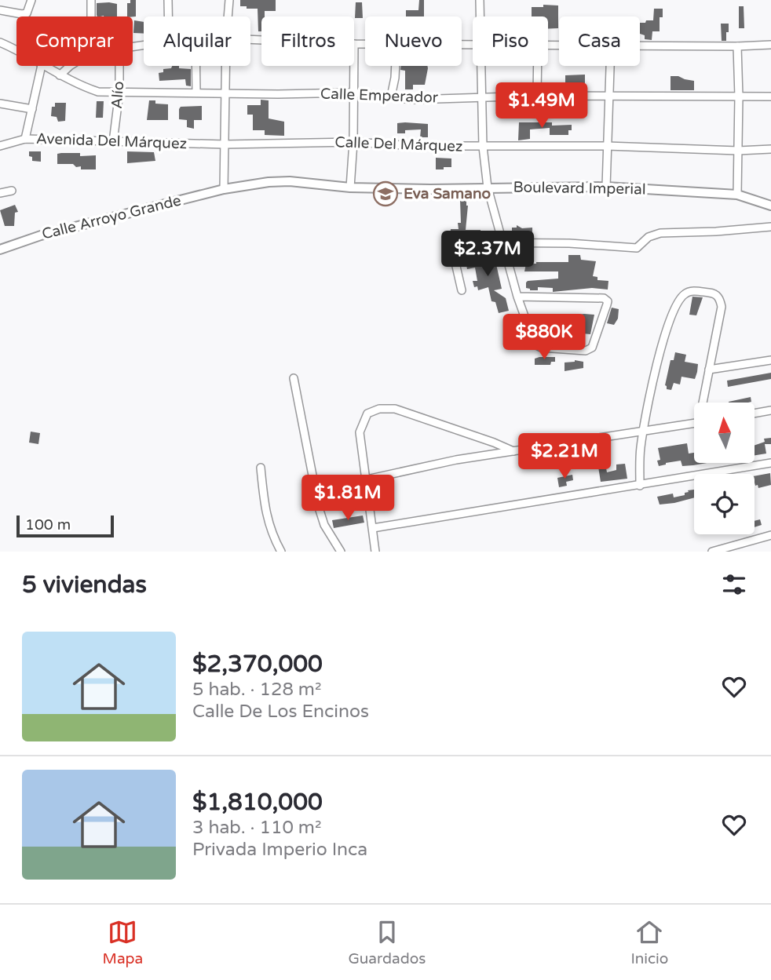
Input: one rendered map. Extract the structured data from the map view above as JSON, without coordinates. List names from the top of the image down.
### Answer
{
  "streets": {
    "street": [
      "Alío",
      "Calle Emperador",
      "Avenida Del Márquez",
      "Calle Del Márquez",
      "Boulevard Imperial",
      "Calle Arroyo Grande"
    ]
  },
  "crossings": [
    ["Alío", "Calle Emperador"],
    ["Alío", "Avenida Del Márquez"],
    ["Avenida Del Márquez", "Calle Del Márquez"],
    ["Boulevard Imperial", "Calle Arroyo Grande"]
  ],
  "places": {
    "school or university": ["Eva Samano"]
  },
  "scale_bar": "100 m",
  "north": "top",
  "page": {
    "chip": [
      "Comprar",
      "Alquilar",
      "Filtros",
      "Nuevo",
      "Piso",
      "Casa"
    ],
    "price": [
      "$1.49M",
      "$2.37M",
      "$880K",
      "$2.21M",
      "$1.81M"
    ],
    "scale": "100 m",
    "heading": "5 viviendas",
    "list": [
      {
        "name": "$2,370,000",
        "note": "5 hab. · 128 m² · Calle De Los Encinos"
      },
      {
        "name": "$1,810,000",
        "note": "3 hab. · 110 m² · Privada Imperio Inca"
      }
    ],
    "tabs": ["Mapa", "Guardados", "Inicio"]
  }
}
